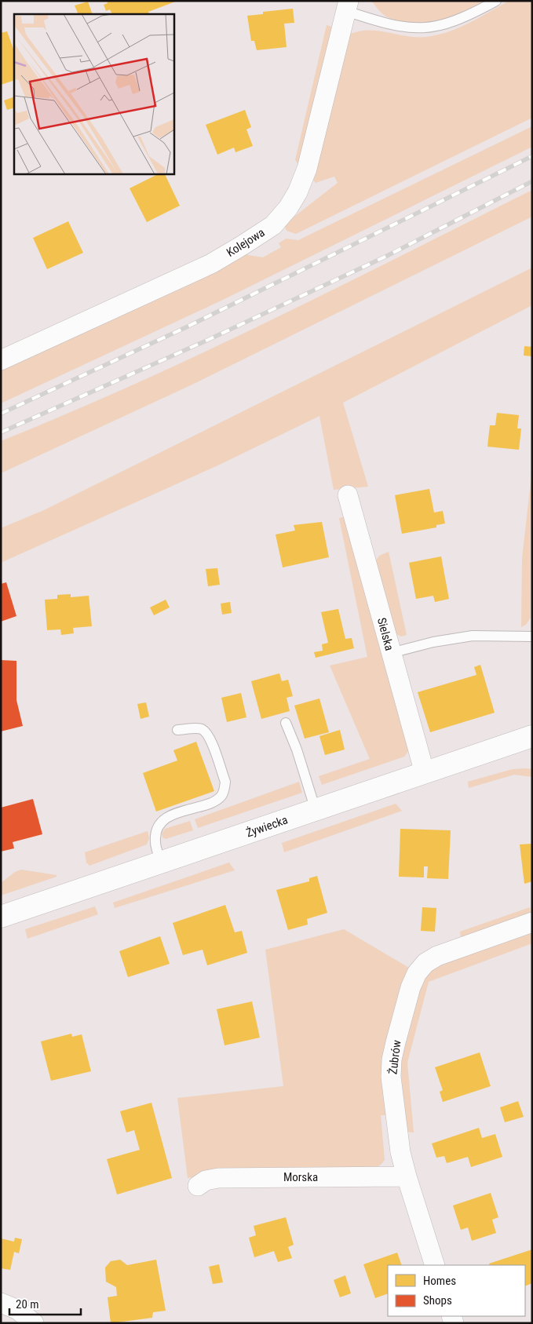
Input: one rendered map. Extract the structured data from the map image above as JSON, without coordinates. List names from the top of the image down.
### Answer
{
  "streets": {
    "main road": ["Żywiecka"],
    "street": [
      "Kolejowa",
      "Sielska",
      "Żubrów",
      "Morska"
    ]
  },
  "crossings": [
    ["Sielska", "Żywiecka"],
    ["Żubrów", "Morska"]
  ],
  "legend": ["Homes", "Shops"],
  "scale_bar": "20 m"
}
